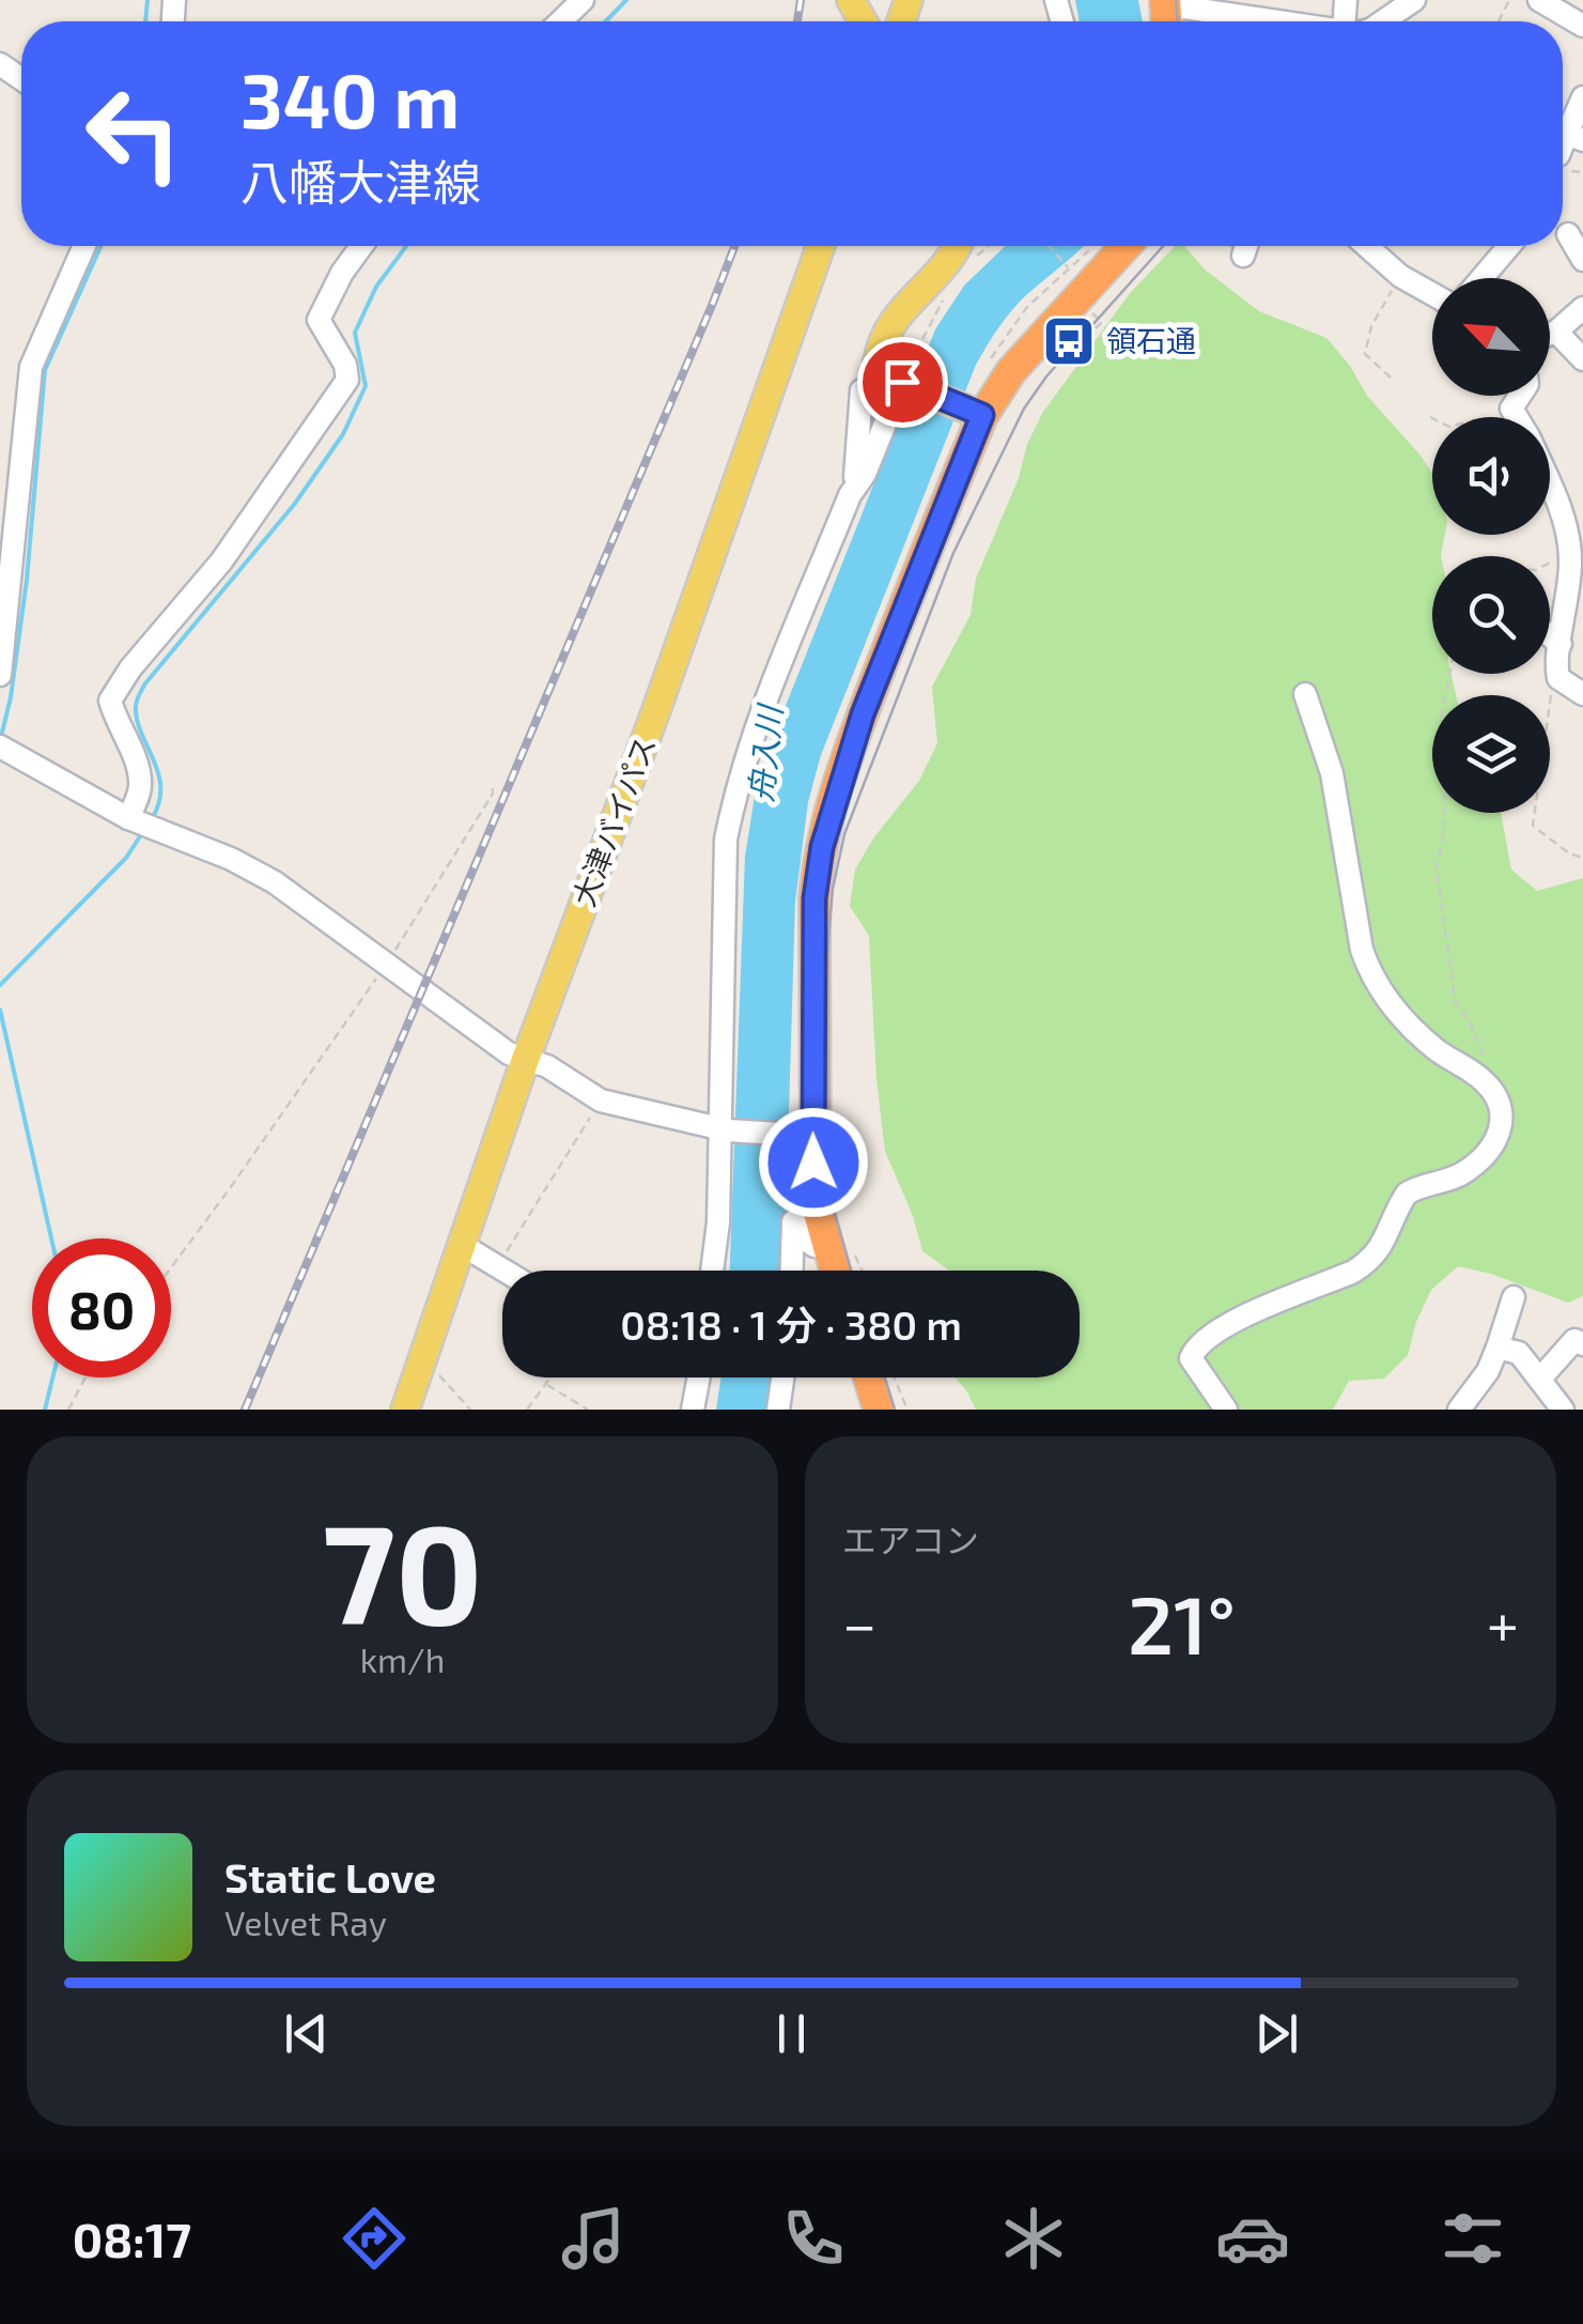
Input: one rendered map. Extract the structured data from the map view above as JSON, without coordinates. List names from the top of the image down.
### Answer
{
  "streets": {
    "main road": ["大津バイパス"]
  },
  "water": ["舟入川"],
  "places": {
    "bus stop": ["領石通"]
  },
  "north": "top left",
  "page": {
    "turn": ["340 m", "八幡大津線"],
    "limit": "80",
    "trip": "08:18 · 1 分 · 380 m",
    "tile": [
      ["70", "km/h"],
      "エアコン"
    ],
    "heat": ["−", "21°", "+"],
    "song": ["Static Love", "Velvet Ray"],
    "tabs": "08:17"
  }
}
